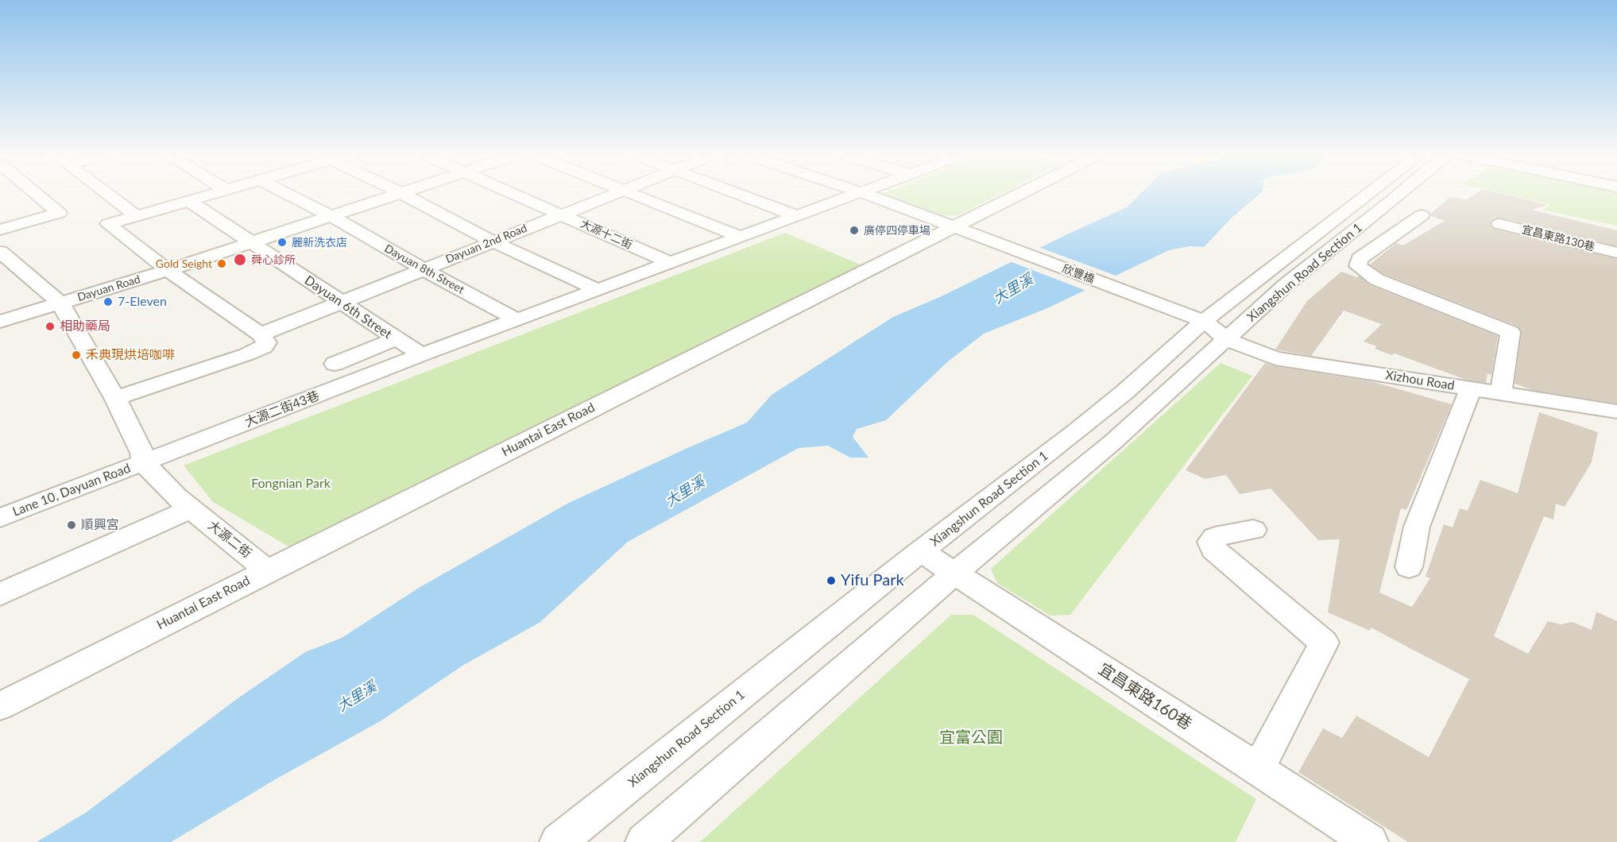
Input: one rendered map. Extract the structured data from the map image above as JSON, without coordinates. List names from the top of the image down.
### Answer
{
  "streets": {
    "street": [
      "大源十二街",
      "宜昌東路130巷",
      "Dayuan 2nd Road",
      "Dayuan 8th Street",
      "Xiangshun Road Section 1",
      "欣豐橋",
      "Dayuan Road",
      "Dayuan 6th Street",
      "Xizhou Road",
      "大源二街43巷",
      "Huantai East Road",
      "Lane 10, Dayuan Road",
      "大源二街",
      "宜昌東路160巷"
    ]
  },
  "crossings": [
    ["大源十二街", "Dayuan 2nd Road"],
    ["大源十二街", "大源二街43巷"],
    ["Dayuan 2nd Road", "Dayuan 8th Street"],
    ["Dayuan 2nd Road", "Dayuan 6th Street"],
    ["Dayuan 8th Street", "Dayuan Road"],
    ["Dayuan 8th Street", "大源二街43巷"],
    ["Xiangshun Road Section 1", "欣豐橋"],
    ["Xiangshun Road Section 1", "Xizhou Road"],
    ["Xiangshun Road Section 1", "宜昌東路160巷"],
    ["欣豐橋", "Xizhou Road"],
    ["欣豐橋", "Huantai East Road"],
    ["Dayuan Road", "Dayuan 6th Street"],
    ["Dayuan 6th Street", "大源二街43巷"],
    ["大源二街43巷", "Lane 10, Dayuan Road"],
    ["大源二街43巷", "大源二街"],
    ["Huantai East Road", "大源二街"],
    ["Lane 10, Dayuan Road", "大源二街"]
  ],
  "water": ["大里溪"],
  "parks": ["Fongnian Park", "宜富公園"],
  "places": [
    "廣停四停車場",
    "麗新洗衣店",
    "舜心診所",
    "Gold Seight",
    "7-Eleven",
    "相助藥局",
    "禾典現烘培咖啡",
    "順興宮",
    "Yifu Park"
  ]
}
